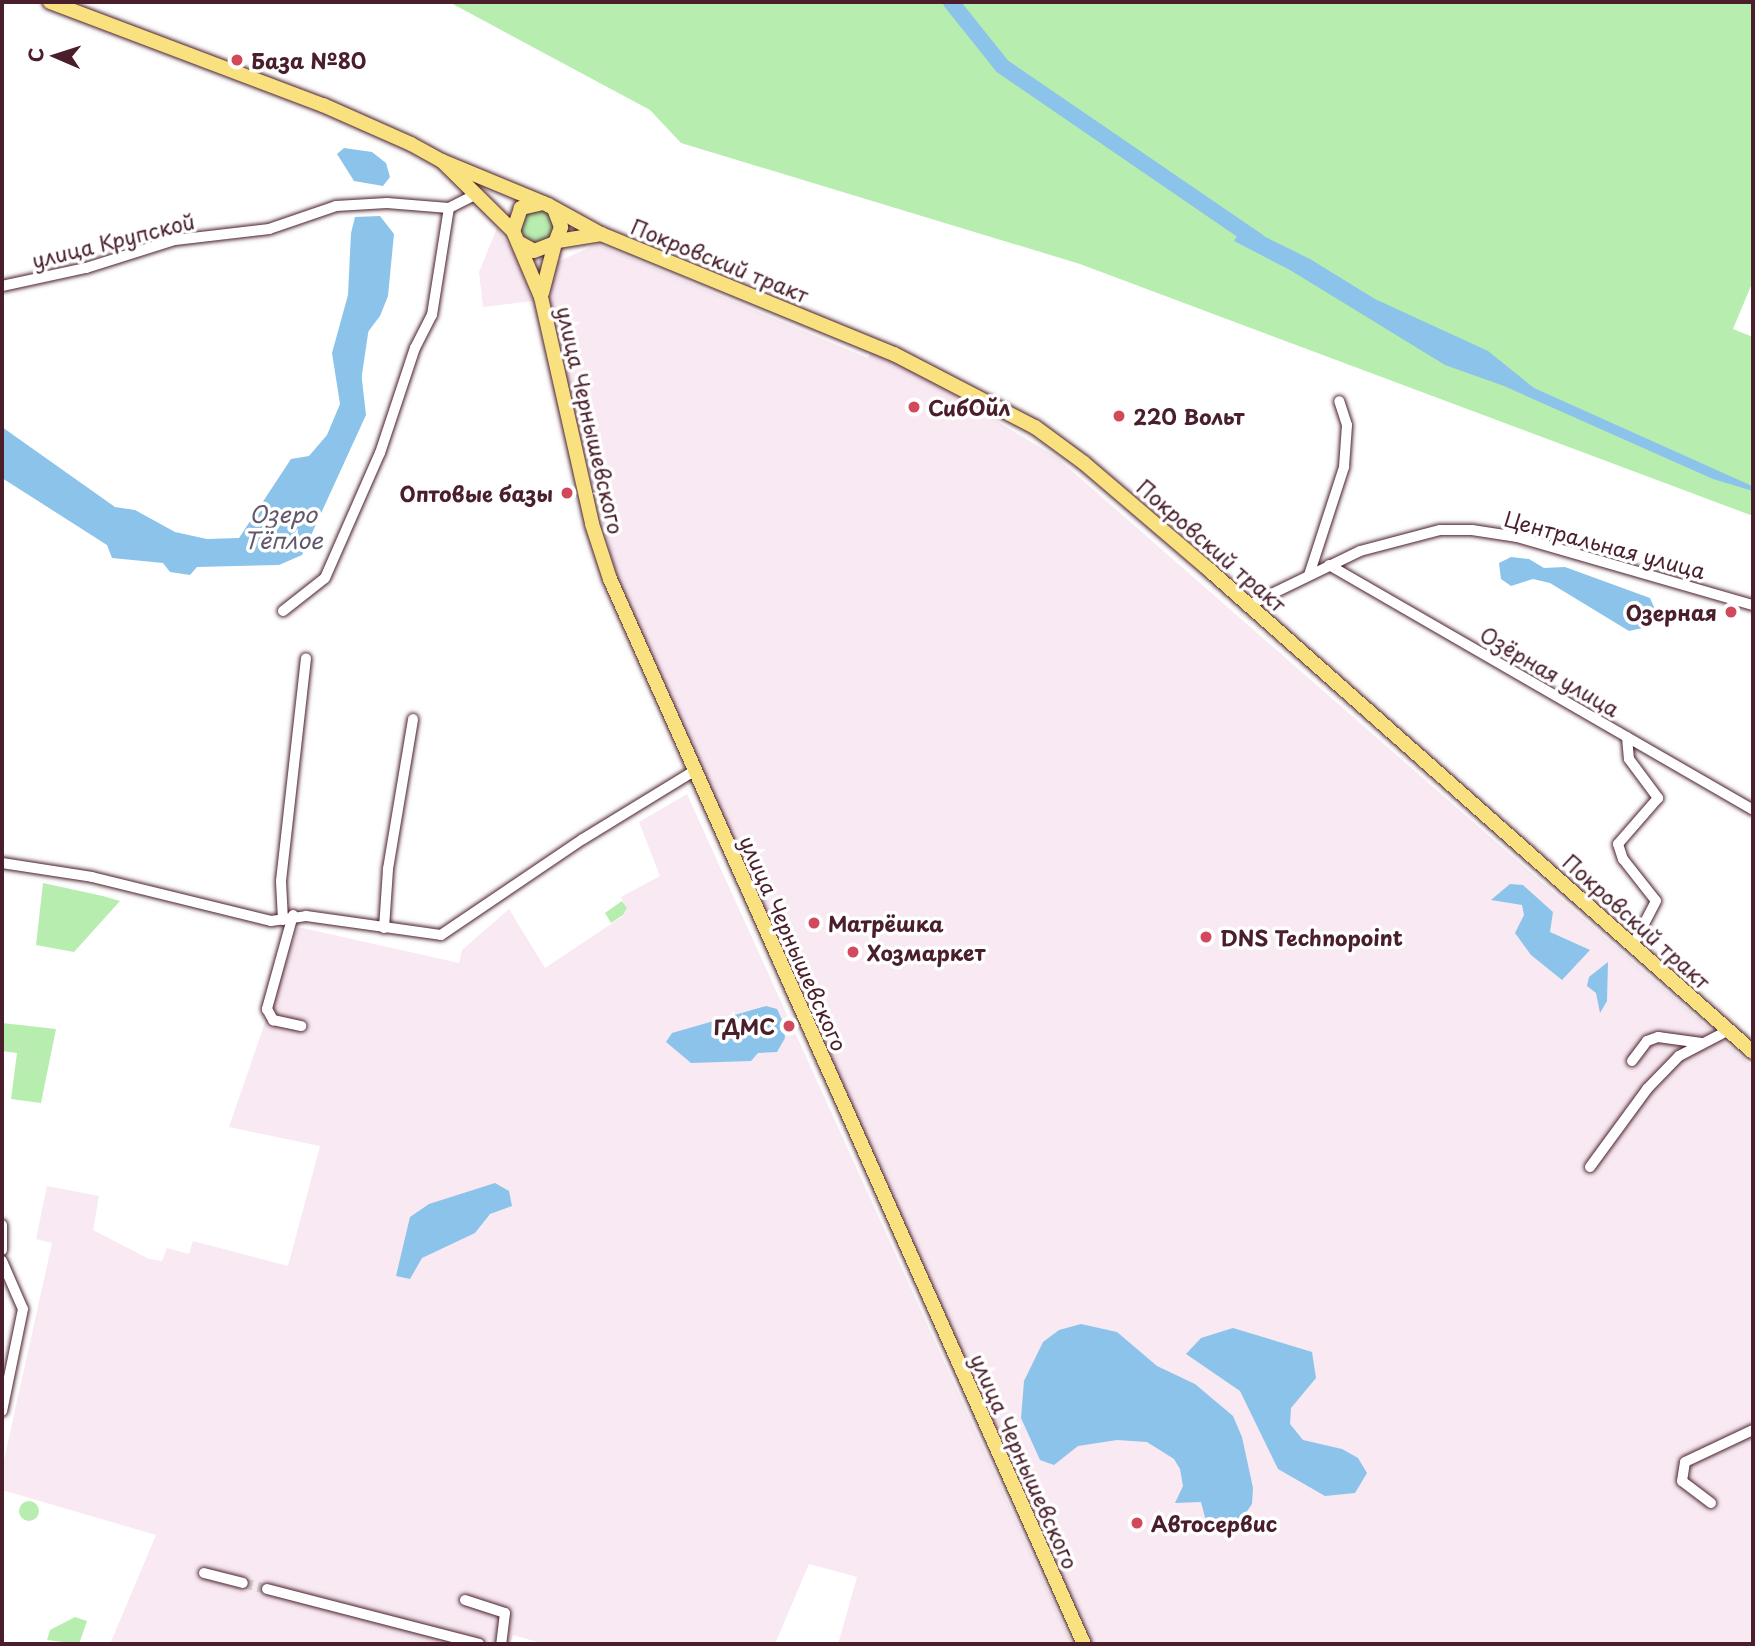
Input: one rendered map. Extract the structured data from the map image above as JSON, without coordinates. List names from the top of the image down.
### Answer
{
  "streets": {
    "main road": ["Покровский тракт", "улица Чернышевского"],
    "street": ["улица Крупской", "Центральная улица", "Озёрная улица"]
  },
  "crossings": [
    ["Покровский тракт", "улица Чернышевского"],
    ["Покровский тракт", "Центральная улица"],
    ["Центральная улица", "Озёрная улица"]
  ],
  "water": ["Озеро Тёплое"],
  "places": [
    "База №80",
    "СибОйл",
    "220 Вольт",
    "Оптовые базы",
    "Озерная",
    "Матрёшка",
    "DNS Technopoint",
    "Хозмаркет",
    "ГДМС",
    "Автосервис"
  ],
  "north": "left"
}
